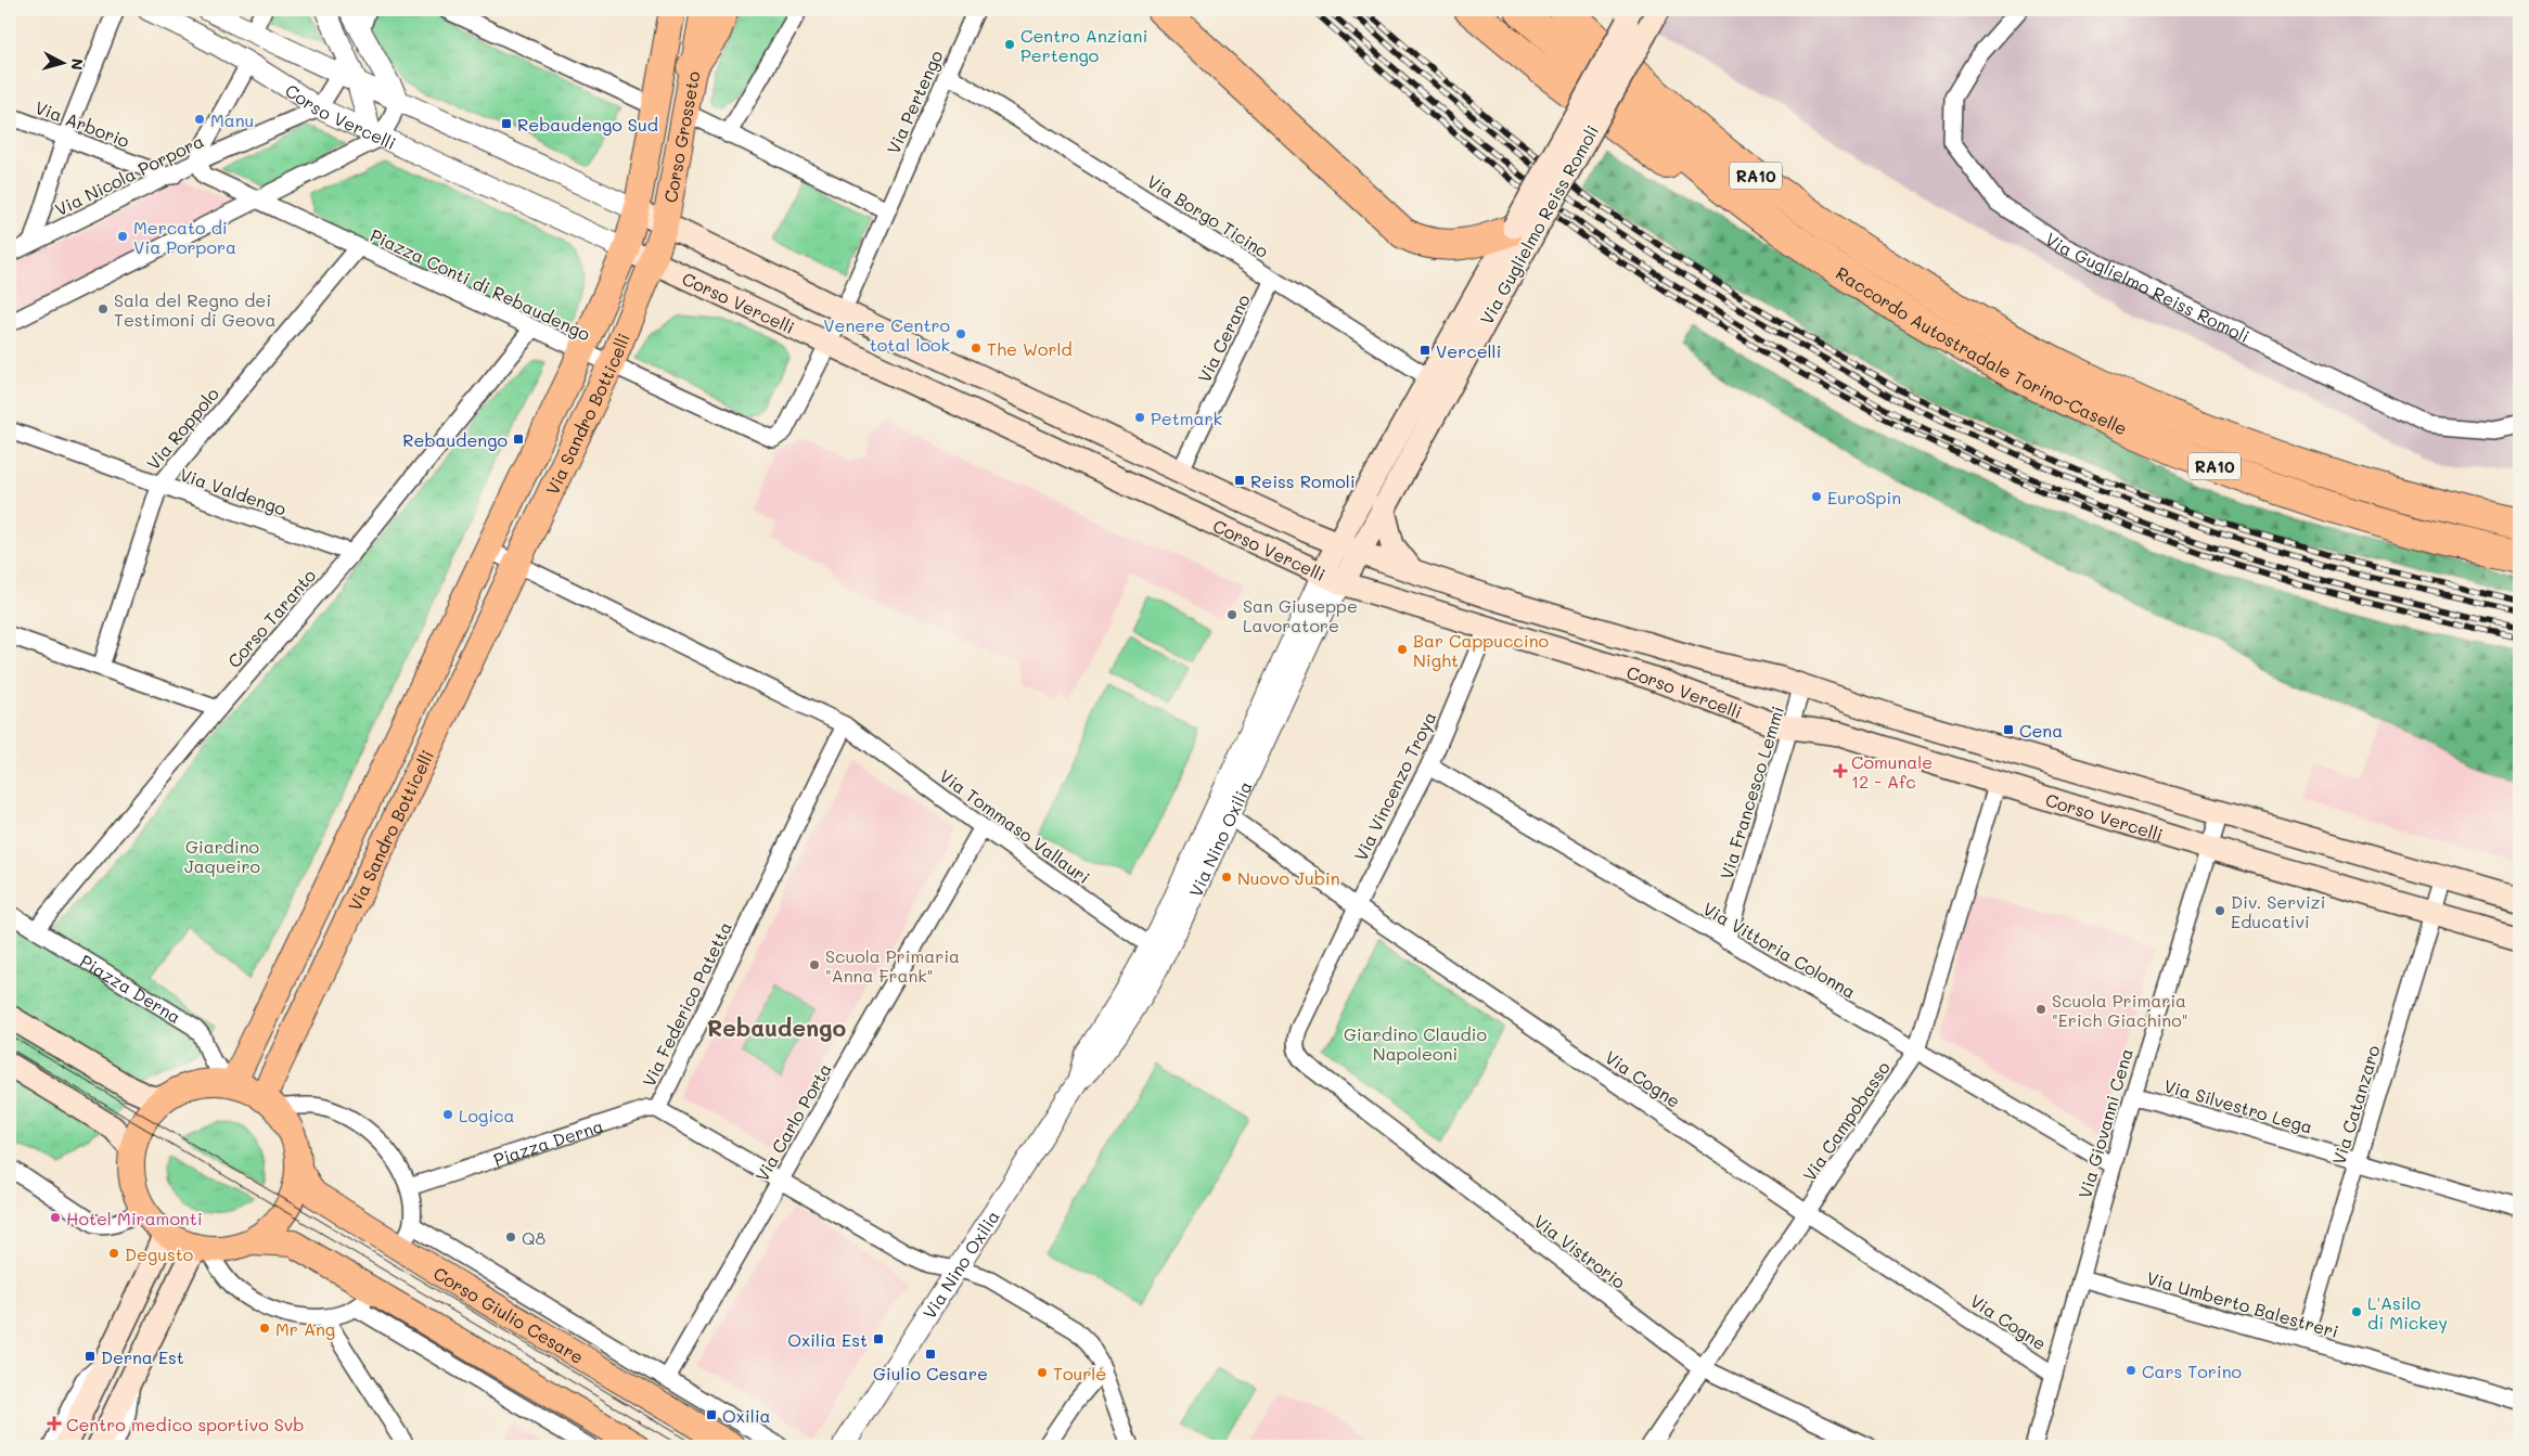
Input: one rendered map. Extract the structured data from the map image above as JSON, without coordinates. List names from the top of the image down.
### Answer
{
  "streets": {
    "highway": ["RA10", "Raccordo Autostradale Torino-Caselle"],
    "main road": [
      "Corso Vercelli",
      "Corso Grosseto",
      "Via Guglielmo Reiss Romoli",
      "Via Sandro Botticelli",
      "Piazza Derna",
      "Corso Giulio Cesare"
    ],
    "street": [
      "Via Pertengo",
      "Via Arborio",
      "Via Nicola Porpora",
      "Via Borgo Ticino",
      "Piazza Conti di Rebaudengo",
      "Via Cerano",
      "Via Roppolo",
      "Via Valdengo",
      "Corso Taranto",
      "Via Vincenzo Troya",
      "Via Francesco Lemmi",
      "Via Tommaso Vallauri",
      "Via Nino Oxilia",
      "Via Vittoria Colonna",
      "Via Federico Patetta",
      "Via Cogne",
      "Via Catanzaro",
      "Via Silvestro Lega",
      "Via Campobasso",
      "Via Carlo Porta",
      "Via Giovanni Cena",
      "Via Vistrorio",
      "Via Umberto Balestreri"
    ]
  },
  "crossings": [
    ["Via Pertengo", "Via Borgo Ticino"],
    ["Via Pertengo", "Piazza Conti di Rebaudengo"],
    ["Corso Vercelli", "Corso Grosseto"],
    ["Corso Vercelli", "Via Nicola Porpora"],
    ["Corso Vercelli", "Via Guglielmo Reiss Romoli"],
    ["Corso Vercelli", "Piazza Conti di Rebaudengo"],
    ["Corso Vercelli", "Via Cerano"],
    ["Corso Vercelli", "Via Sandro Botticelli"],
    ["Corso Vercelli", "Via Vincenzo Troya"],
    ["Corso Vercelli", "Via Francesco Lemmi"],
    ["Corso Vercelli", "Via Nino Oxilia"],
    ["Corso Vercelli", "Via Catanzaro"],
    ["Corso Vercelli", "Via Campobasso"],
    ["Corso Vercelli", "Via Giovanni Cena"],
    ["Via Arborio", "Via Nicola Porpora"],
    ["Corso Grosseto", "Via Sandro Botticelli"],
    ["Via Nicola Porpora", "Piazza Conti di Rebaudengo"],
    ["RA10", "Raccordo Autostradale Torino-Caselle"],
    ["Via Borgo Ticino", "Via Guglielmo Reiss Romoli"],
    ["Via Borgo Ticino", "Via Cerano"],
    ["Via Guglielmo Reiss Romoli", "Via Nino Oxilia"],
    ["Piazza Conti di Rebaudengo", "Via Sandro Botticelli"],
    ["Piazza Conti di Rebaudengo", "Via Roppolo"],
    ["Piazza Conti di Rebaudengo", "Corso Taranto"],
    ["Via Sandro Botticelli", "Piazza Derna"],
    ["Via Sandro Botticelli", "Corso Giulio Cesare"],
    ["Via Roppolo", "Via Valdengo"],
    ["Via Valdengo", "Corso Taranto"],
    ["Corso Taranto", "Piazza Derna"],
    ["Via Vincenzo Troya", "Via Vittoria Colonna"],
    ["Via Vincenzo Troya", "Via Cogne"],
    ["Via Vincenzo Troya", "Via Vistrorio"],
    ["Via Francesco Lemmi", "Via Vittoria Colonna"],
    ["Via Tommaso Vallauri", "Via Nino Oxilia"],
    ["Via Tommaso Vallauri", "Via Federico Patetta"],
    ["Via Tommaso Vallauri", "Via Carlo Porta"],
    ["Via Nino Oxilia", "Via Federico Patetta"],
    ["Via Nino Oxilia", "Via Cogne"],
    ["Via Vittoria Colonna", "Via Campobasso"],
    ["Via Vittoria Colonna", "Via Giovanni Cena"],
    ["Piazza Derna", "Via Federico Patetta"],
    ["Piazza Derna", "Corso Giulio Cesare"],
    ["Via Federico Patetta", "Via Carlo Porta"],
    ["Via Cogne", "Via Campobasso"],
    ["Via Cogne", "Via Giovanni Cena"],
    ["Via Catanzaro", "Via Silvestro Lega"],
    ["Via Catanzaro", "Via Umberto Balestreri"],
    ["Via Silvestro Lega", "Via Giovanni Cena"],
    ["Via Campobasso", "Via Vistrorio"],
    ["Via Carlo Porta", "Corso Giulio Cesare"],
    ["Via Giovanni Cena", "Via Umberto Balestreri"]
  ],
  "districts": ["Rebaudengo"],
  "parks": ["Giardino Jaqueiro", "Giardino Claudio Napoleoni"],
  "places": {
    "other": [
      "Centro Anziani Pertengo",
      "Manu",
      "Mercato di Via Porpora",
      "Sala del Regno dei Testimoni di Geova",
      "Venere Centro total look",
      "The World",
      "Petmark",
      "EuroSpin",
      "San Giuseppe Lavoratore",
      "Bar Cappuccino Night",
      "Nuovo Jubin",
      "Div. Servizi Educativi",
      "Scuola Primaria \"Anna Frank\"",
      "Scuola Primaria \"Erich Giachino\"",
      "Logica",
      "Hotel Miramonti",
      "Q8",
      "Degusto",
      "L'Asilo di Mickey",
      "Mr Ang",
      "Cars Torino",
      "Tourlé"
    ],
    "transit": [
      "Rebaudengo Sud",
      "Vercelli",
      "Rebaudengo",
      "Reiss Romoli",
      "Cena",
      "Oxilia Est",
      "Giulio Cesare",
      "Derna Est",
      "Oxilia"
    ],
    "health": ["Comunale 12 - Afc", "Centro medico sportivo Svb"]
  },
  "north": "right"
}
